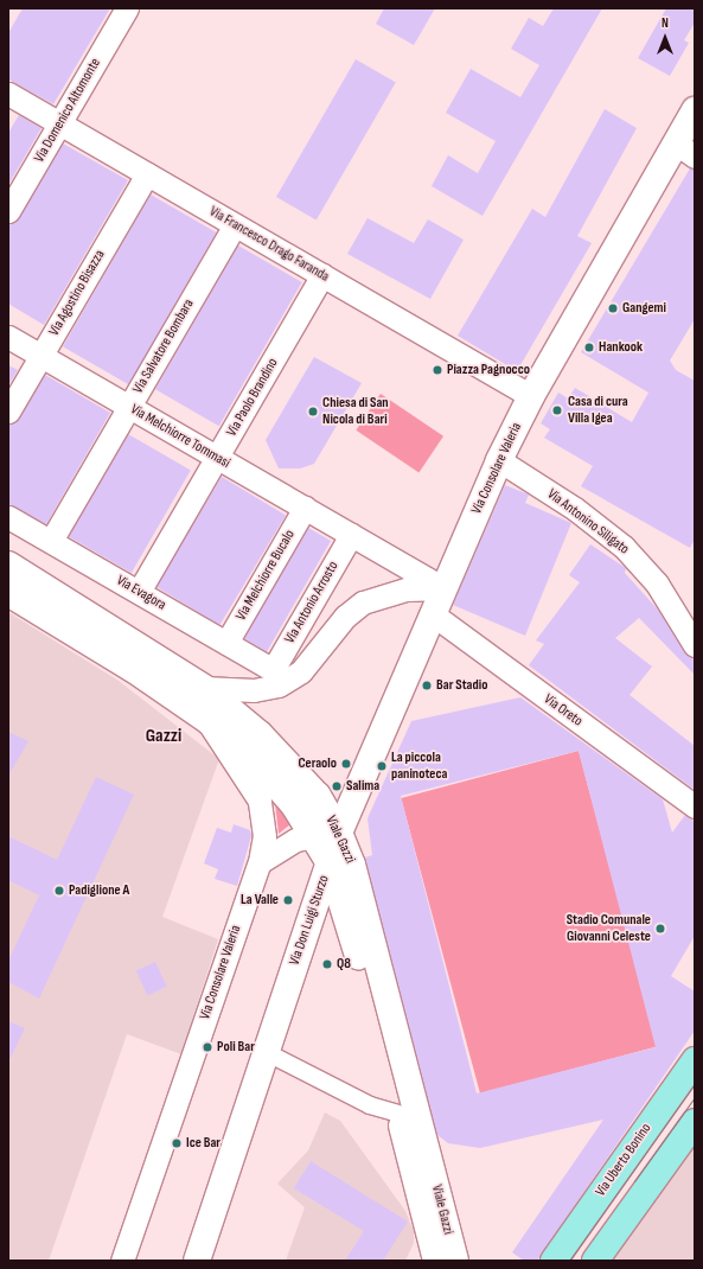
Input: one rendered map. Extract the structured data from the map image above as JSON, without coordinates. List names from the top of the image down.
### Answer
{
  "streets": {
    "main road": [
      "Via Consolare Valeria",
      "Viale Gazzi",
      "Via Don Luigi Sturzo",
      "Via Uberto Bonino"
    ],
    "street": [
      "Via Domenico Altomonte",
      "Via Francesco Drago Faranda",
      "Via Agostino Bisazza",
      "Via Salvatore Bombara",
      "Via Paolo Brandino",
      "Via Melchiorre Tommasi",
      "Via Antonino Siligato",
      "Via Melchiorre Bucalo",
      "Via Evagora",
      "Via Antonio Arrosto",
      "Via Oreto"
    ]
  },
  "crossings": [
    ["Via Domenico Altomonte", "Via Francesco Drago Faranda"],
    ["Via Francesco Drago Faranda", "Via Agostino Bisazza"],
    ["Via Francesco Drago Faranda", "Via Salvatore Bombara"],
    ["Via Francesco Drago Faranda", "Via Paolo Brandino"],
    ["Via Francesco Drago Faranda", "Via Consolare Valeria"],
    ["Via Agostino Bisazza", "Via Melchiorre Tommasi"],
    ["Via Salvatore Bombara", "Via Melchiorre Tommasi"],
    ["Via Salvatore Bombara", "Via Evagora"],
    ["Via Paolo Brandino", "Via Melchiorre Tommasi"],
    ["Via Paolo Brandino", "Via Evagora"],
    ["Via Melchiorre Tommasi", "Via Consolare Valeria"],
    ["Via Melchiorre Tommasi", "Via Melchiorre Bucalo"],
    ["Via Melchiorre Tommasi", "Via Antonio Arrosto"],
    ["Via Melchiorre Tommasi", "Via Don Luigi Sturzo"],
    ["Via Consolare Valeria", "Via Antonino Siligato"],
    ["Via Consolare Valeria", "Viale Gazzi"],
    ["Via Consolare Valeria", "Via Don Luigi Sturzo"],
    ["Via Melchiorre Bucalo", "Via Evagora"],
    ["Via Evagora", "Via Antonio Arrosto"],
    ["Via Oreto", "Via Don Luigi Sturzo"],
    ["Viale Gazzi", "Via Don Luigi Sturzo"]
  ],
  "districts": ["Gazzi"],
  "places": [
    "Gangemi",
    "Hankook",
    "Piazza Pagnocco",
    "Casa di cura Villa Igea",
    "Chiesa di San Nicola di Bari",
    "Bar Stadio",
    "Ceraolo",
    "La piccola paninoteca",
    "Salima",
    "Padiglione A",
    "La Valle",
    "Stadio Comunale Giovanni Celeste",
    "Q8",
    "Poli Bar",
    "Ice Bar"
  ],
  "north": "top"
}
